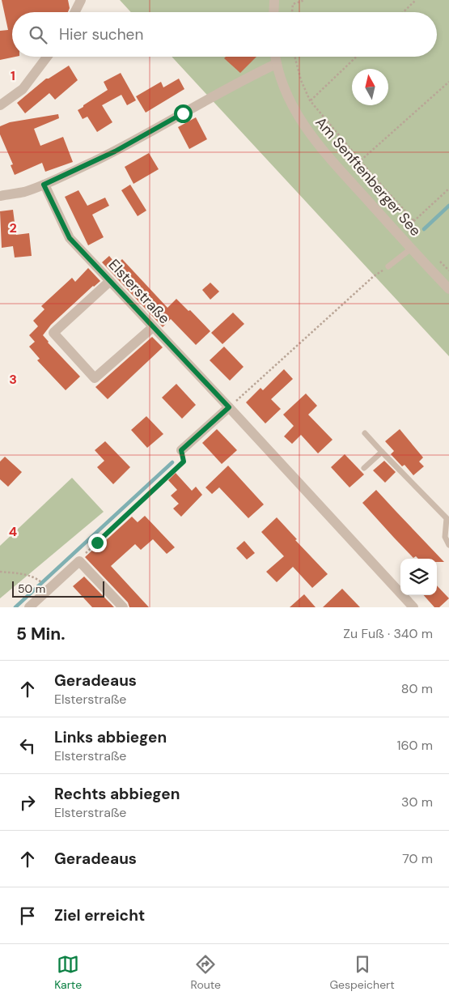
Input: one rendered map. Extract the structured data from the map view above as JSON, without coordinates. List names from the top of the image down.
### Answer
{
  "streets": {
    "street": ["Am Senftenberger See", "Elsterstraße"]
  },
  "scale_bar": "50 m",
  "north": "top",
  "page": {
    "search": "Hier suchen",
    "scale": "50 m",
    "heading": ["5 Min.", "Zu Fuß · 340 m"],
    "list": [
      ["Geradeaus", "Elsterstraße", "80 m"],
      ["Links abbiegen", "Elsterstraße", "160 m"],
      ["Rechts abbiegen", "Elsterstraße", "30 m"],
      ["Geradeaus", "70 m"],
      "Ziel erreicht"
    ],
    "nav": ["Karte", "Route", "Gespeichert"]
  },
  "grid": {
    "rows": [
      "1",
      "2",
      "3",
      "4"
    ]
  }
}
